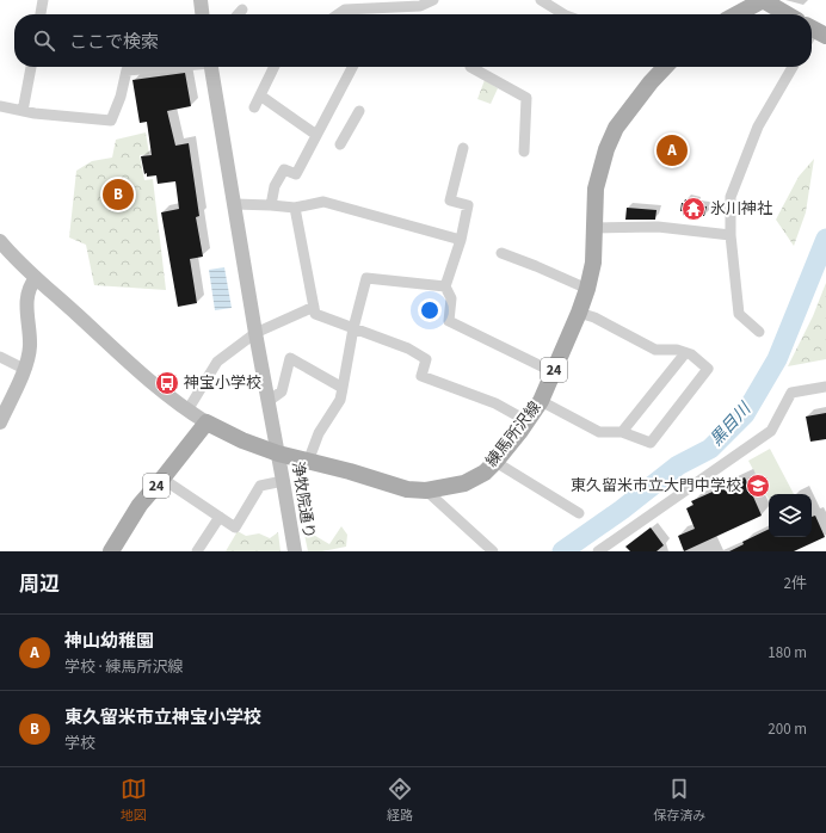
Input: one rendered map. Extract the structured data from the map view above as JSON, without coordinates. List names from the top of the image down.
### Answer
{
  "streets": {
    "main road": ["24", "練馬所沢線"],
    "street": ["浄牧院通り"]
  },
  "crossings": [
    ["24", "練馬所沢線"],
    ["練馬所沢線", "浄牧院通り"]
  ],
  "water": ["黒目川"],
  "places": {
    "temple": ["氷川神社"],
    "bus stop": ["神宝小学校"],
    "school or university": ["東久留米市立大門中学校"]
  },
  "page": {
    "search": "ここで検索",
    "pins": ["A", "B"],
    "heading": ["周辺", "2件"],
    "list": [
      {
        "mark": "A",
        "name": "神山幼稚園",
        "note": "学校 · 練馬所沢線",
        "value": "180 m"
      },
      {
        "mark": "B",
        "name": "東久留米市立神宝小学校",
        "note": "学校",
        "value": "200 m"
      }
    ],
    "nav": ["地図", "経路", "保存済み"]
  }
}
